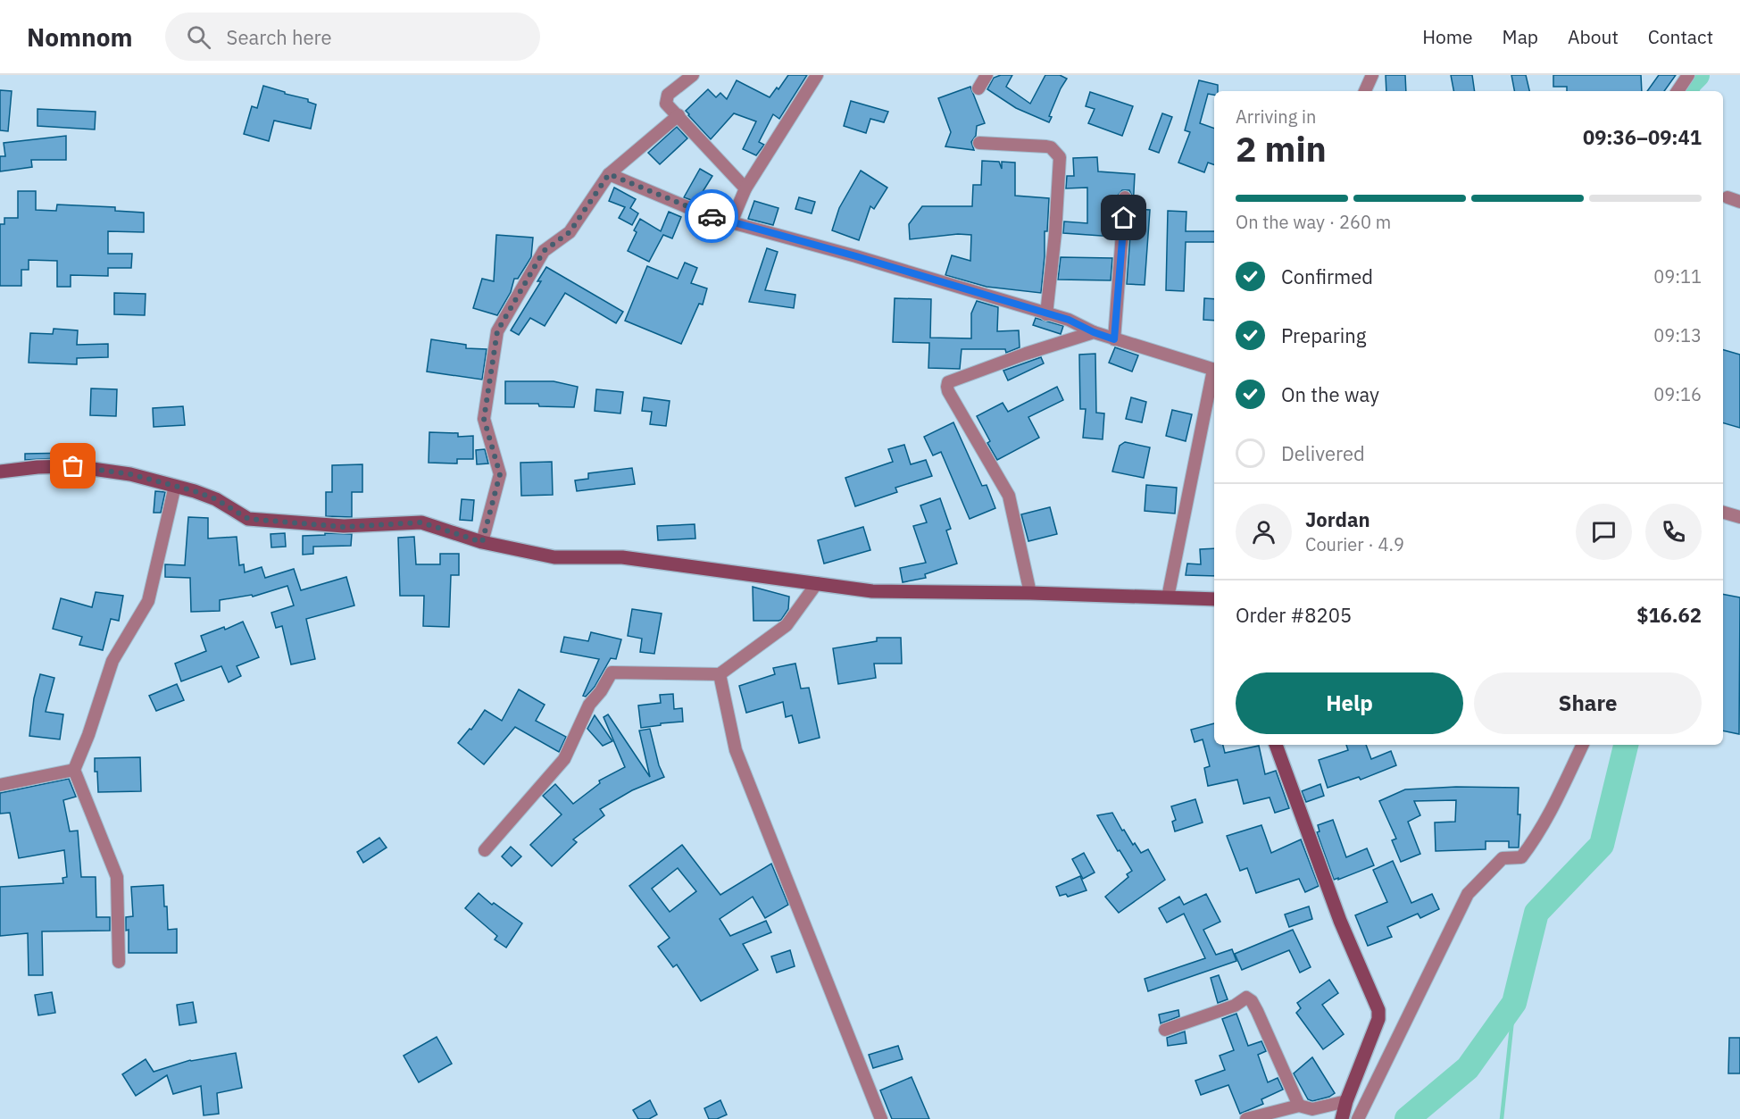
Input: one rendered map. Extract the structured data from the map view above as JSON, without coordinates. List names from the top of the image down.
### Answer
{
  "page": {
    "header": "Nomnom",
    "search": "Search here",
    "nav": [
      "Home",
      "Map",
      "About",
      "Contact"
    ],
    "heading": ["2 min", "Arriving in", "09:36–09:41"],
    "panel": [
      "Jordan",
      "Courier · 4.9",
      "Order #8205",
      "$16.62"
    ],
    "bar": "On the way · 260 m",
    "list": [
      ["Confirmed", "09:11"],
      ["Preparing", "09:13"],
      ["On the way", "09:16"],
      "Delivered"
    ],
    "buttons": ["Help", "Share"]
  }
}
